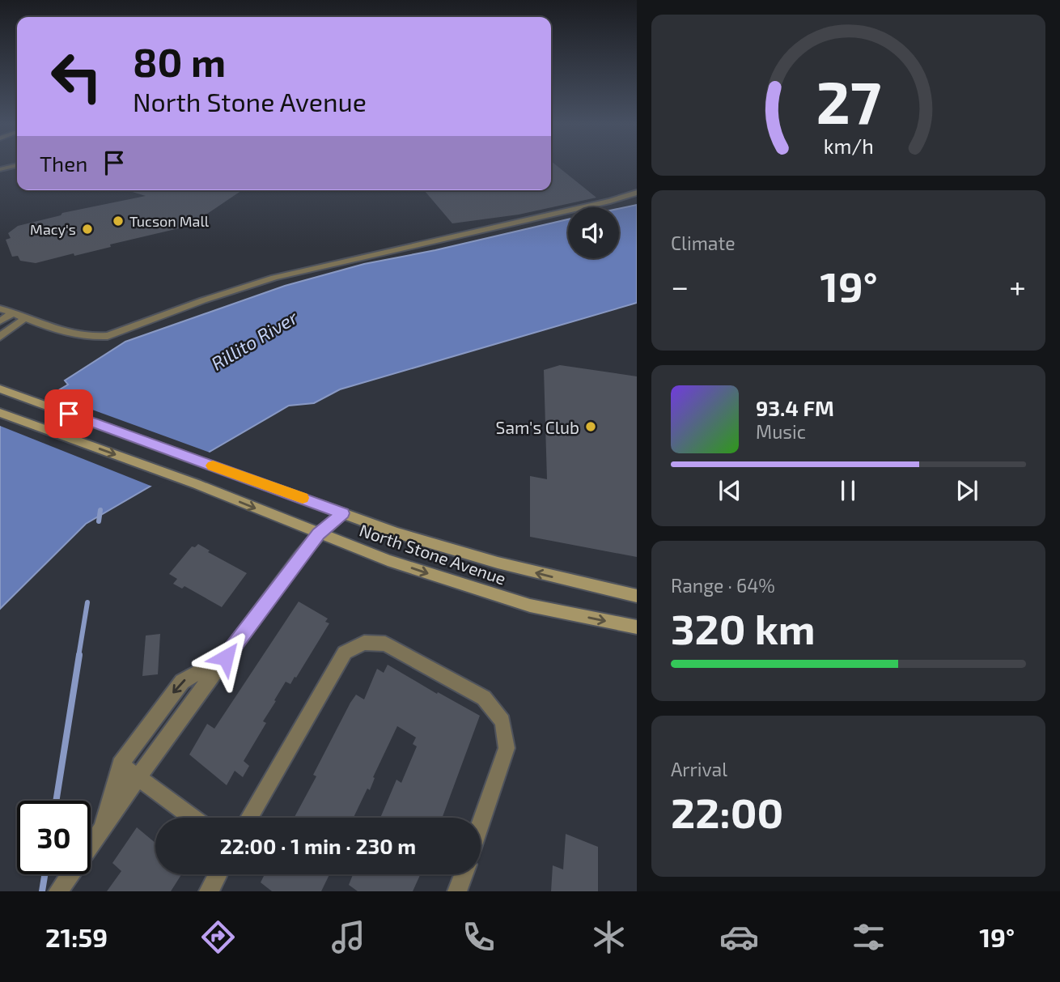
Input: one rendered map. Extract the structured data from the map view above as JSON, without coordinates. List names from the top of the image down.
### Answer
{
  "streets": {
    "main road": ["North Stone Avenue"]
  },
  "water": ["Rillito River"],
  "places": ["Tucson Mall", "Macy's", "Sam's Club"],
  "page": {
    "turn": ["80 m", "North Stone Avenue"],
    "then": "Then",
    "tile": [
      "Climate",
      ["Range · 64%", "320 km"],
      ["Arrival", "22:00"]
    ],
    "heat": ["−", "19°", "+"],
    "song": ["93.4 FM", "Music"],
    "limit": "30",
    "trip": "22:00 · 1 min · 230 m",
    "tabs": ["21:59", "19°"],
    "gauge": ["27", "km/h"]
  }
}
